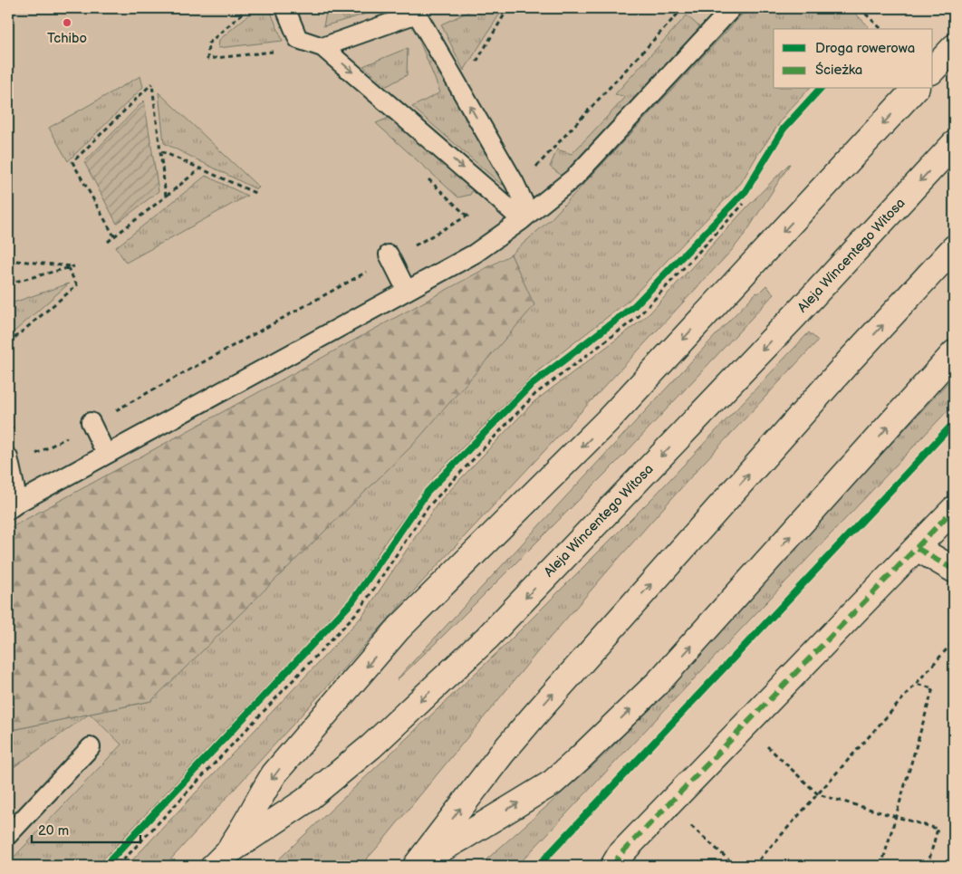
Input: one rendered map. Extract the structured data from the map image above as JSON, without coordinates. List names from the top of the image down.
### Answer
{
  "streets": {
    "main road": ["Aleja Wincentego Witosa"]
  },
  "places": ["Tchibo"],
  "legend": ["Droga rowerowa", "Ścieżka"],
  "scale_bar": "20 m"
}
